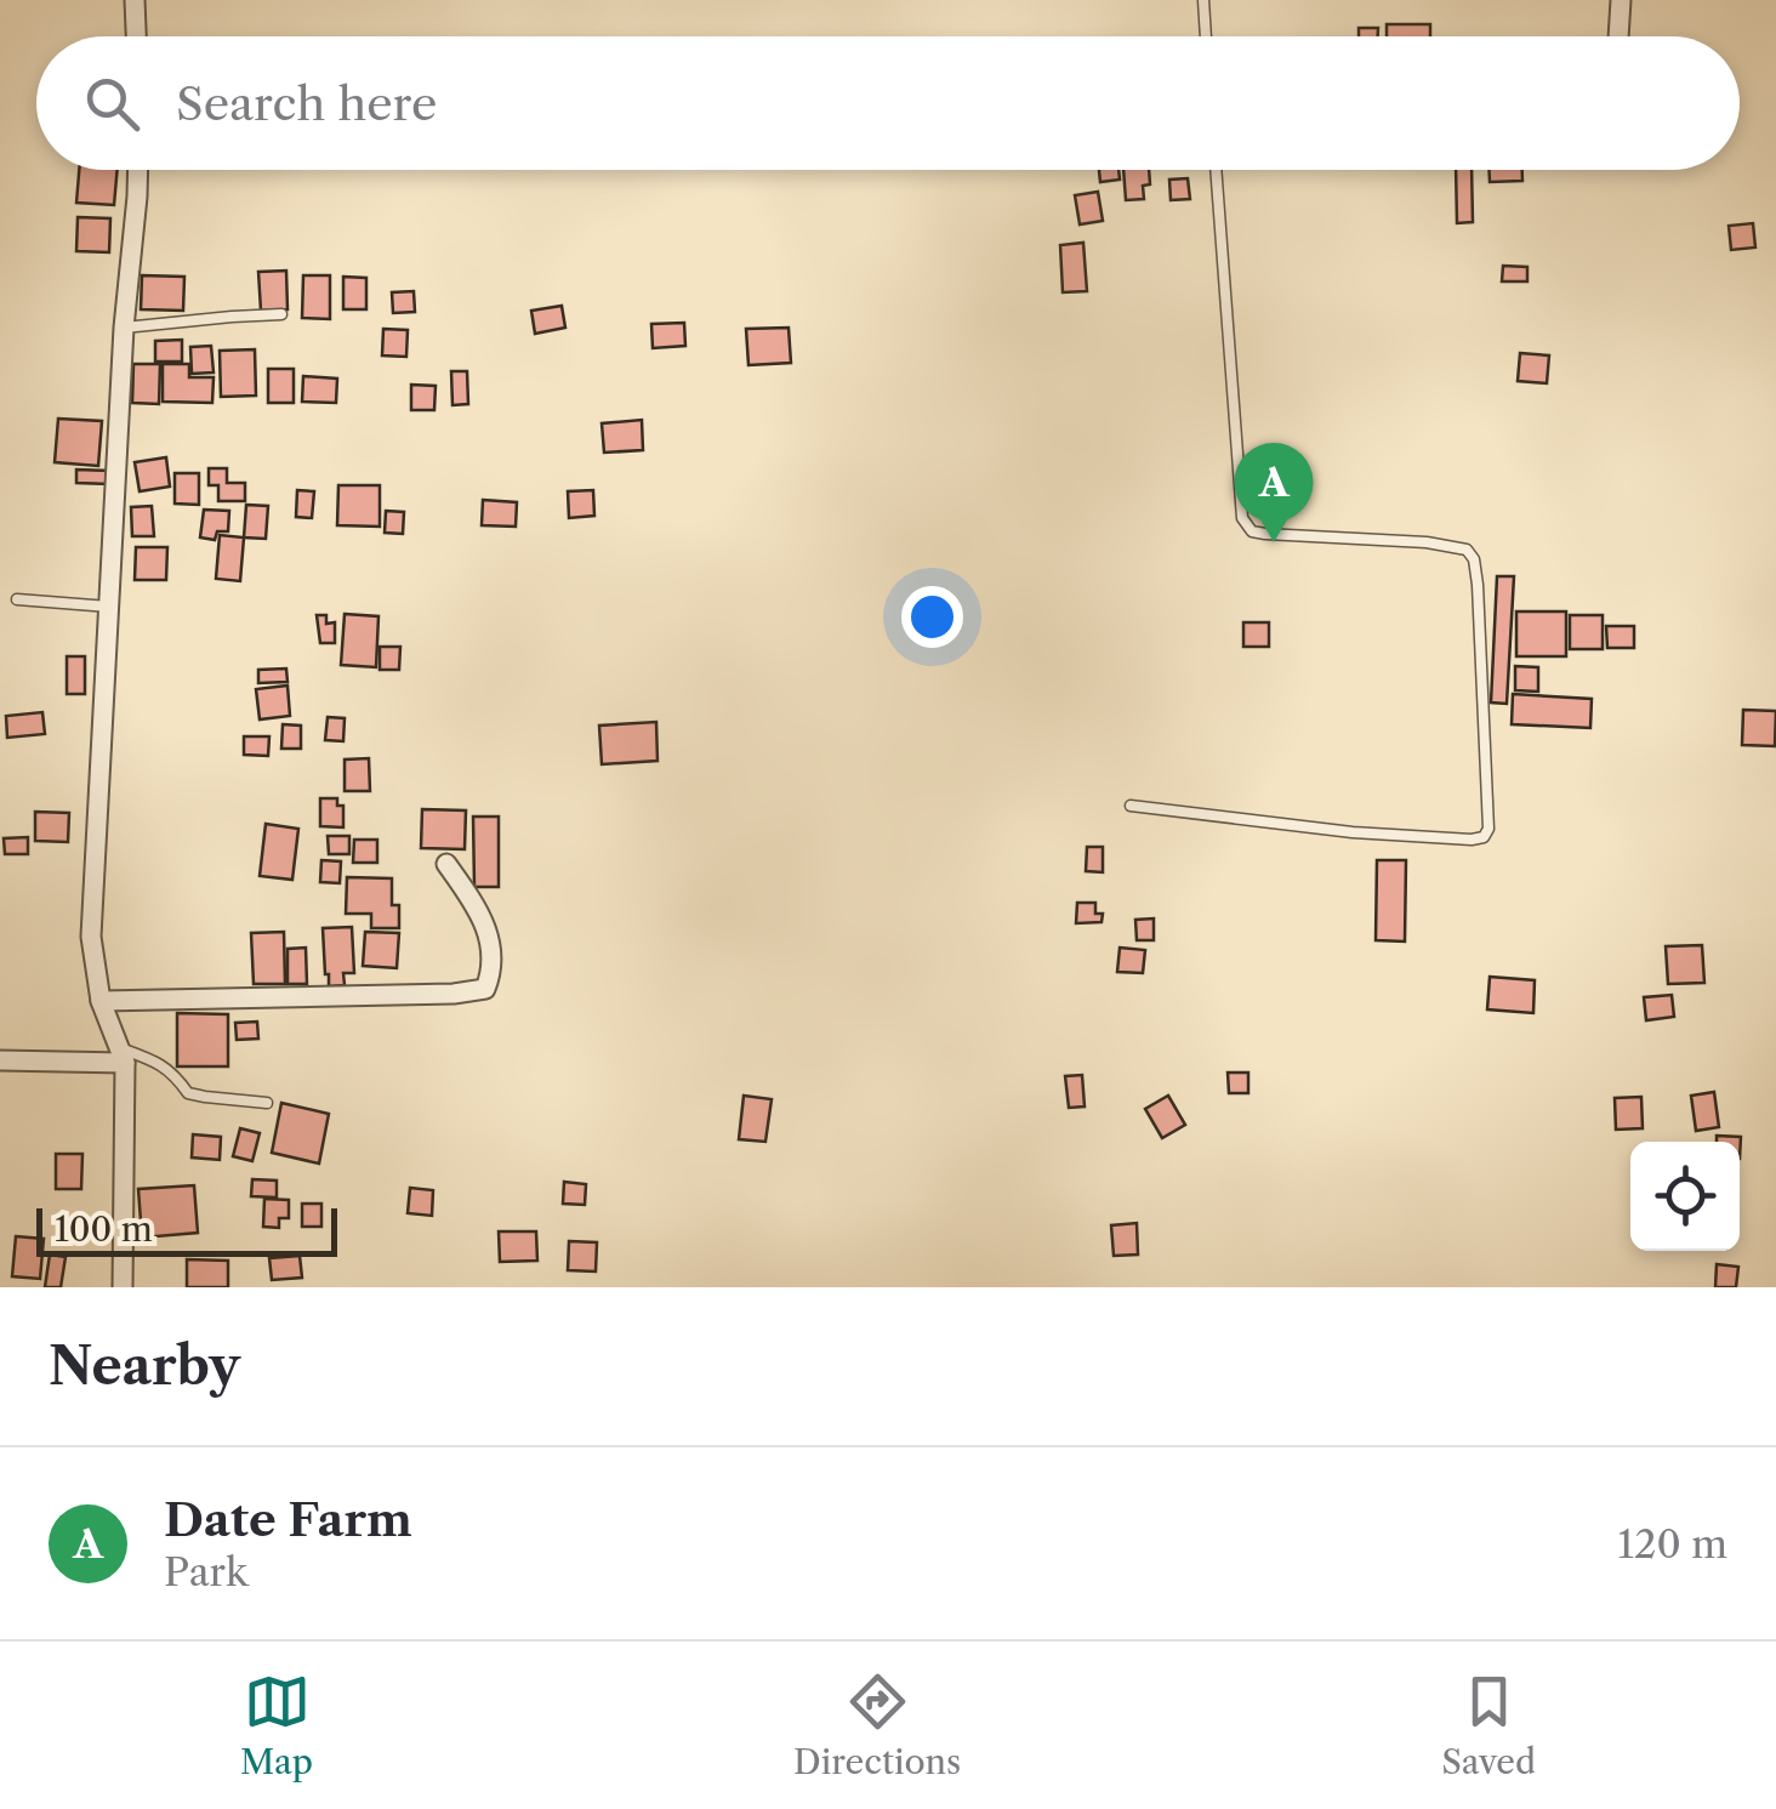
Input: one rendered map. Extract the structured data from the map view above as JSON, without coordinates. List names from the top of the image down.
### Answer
{
  "scale_bar": "100 m",
  "page": {
    "search": "Search here",
    "pins": "A",
    "scale": "100 m",
    "heading": "Nearby",
    "list": [
      {
        "mark": "A",
        "name": "Date Farm",
        "note": "Park",
        "value": "120 m"
      }
    ],
    "nav": ["Map", "Directions", "Saved"]
  }
}
